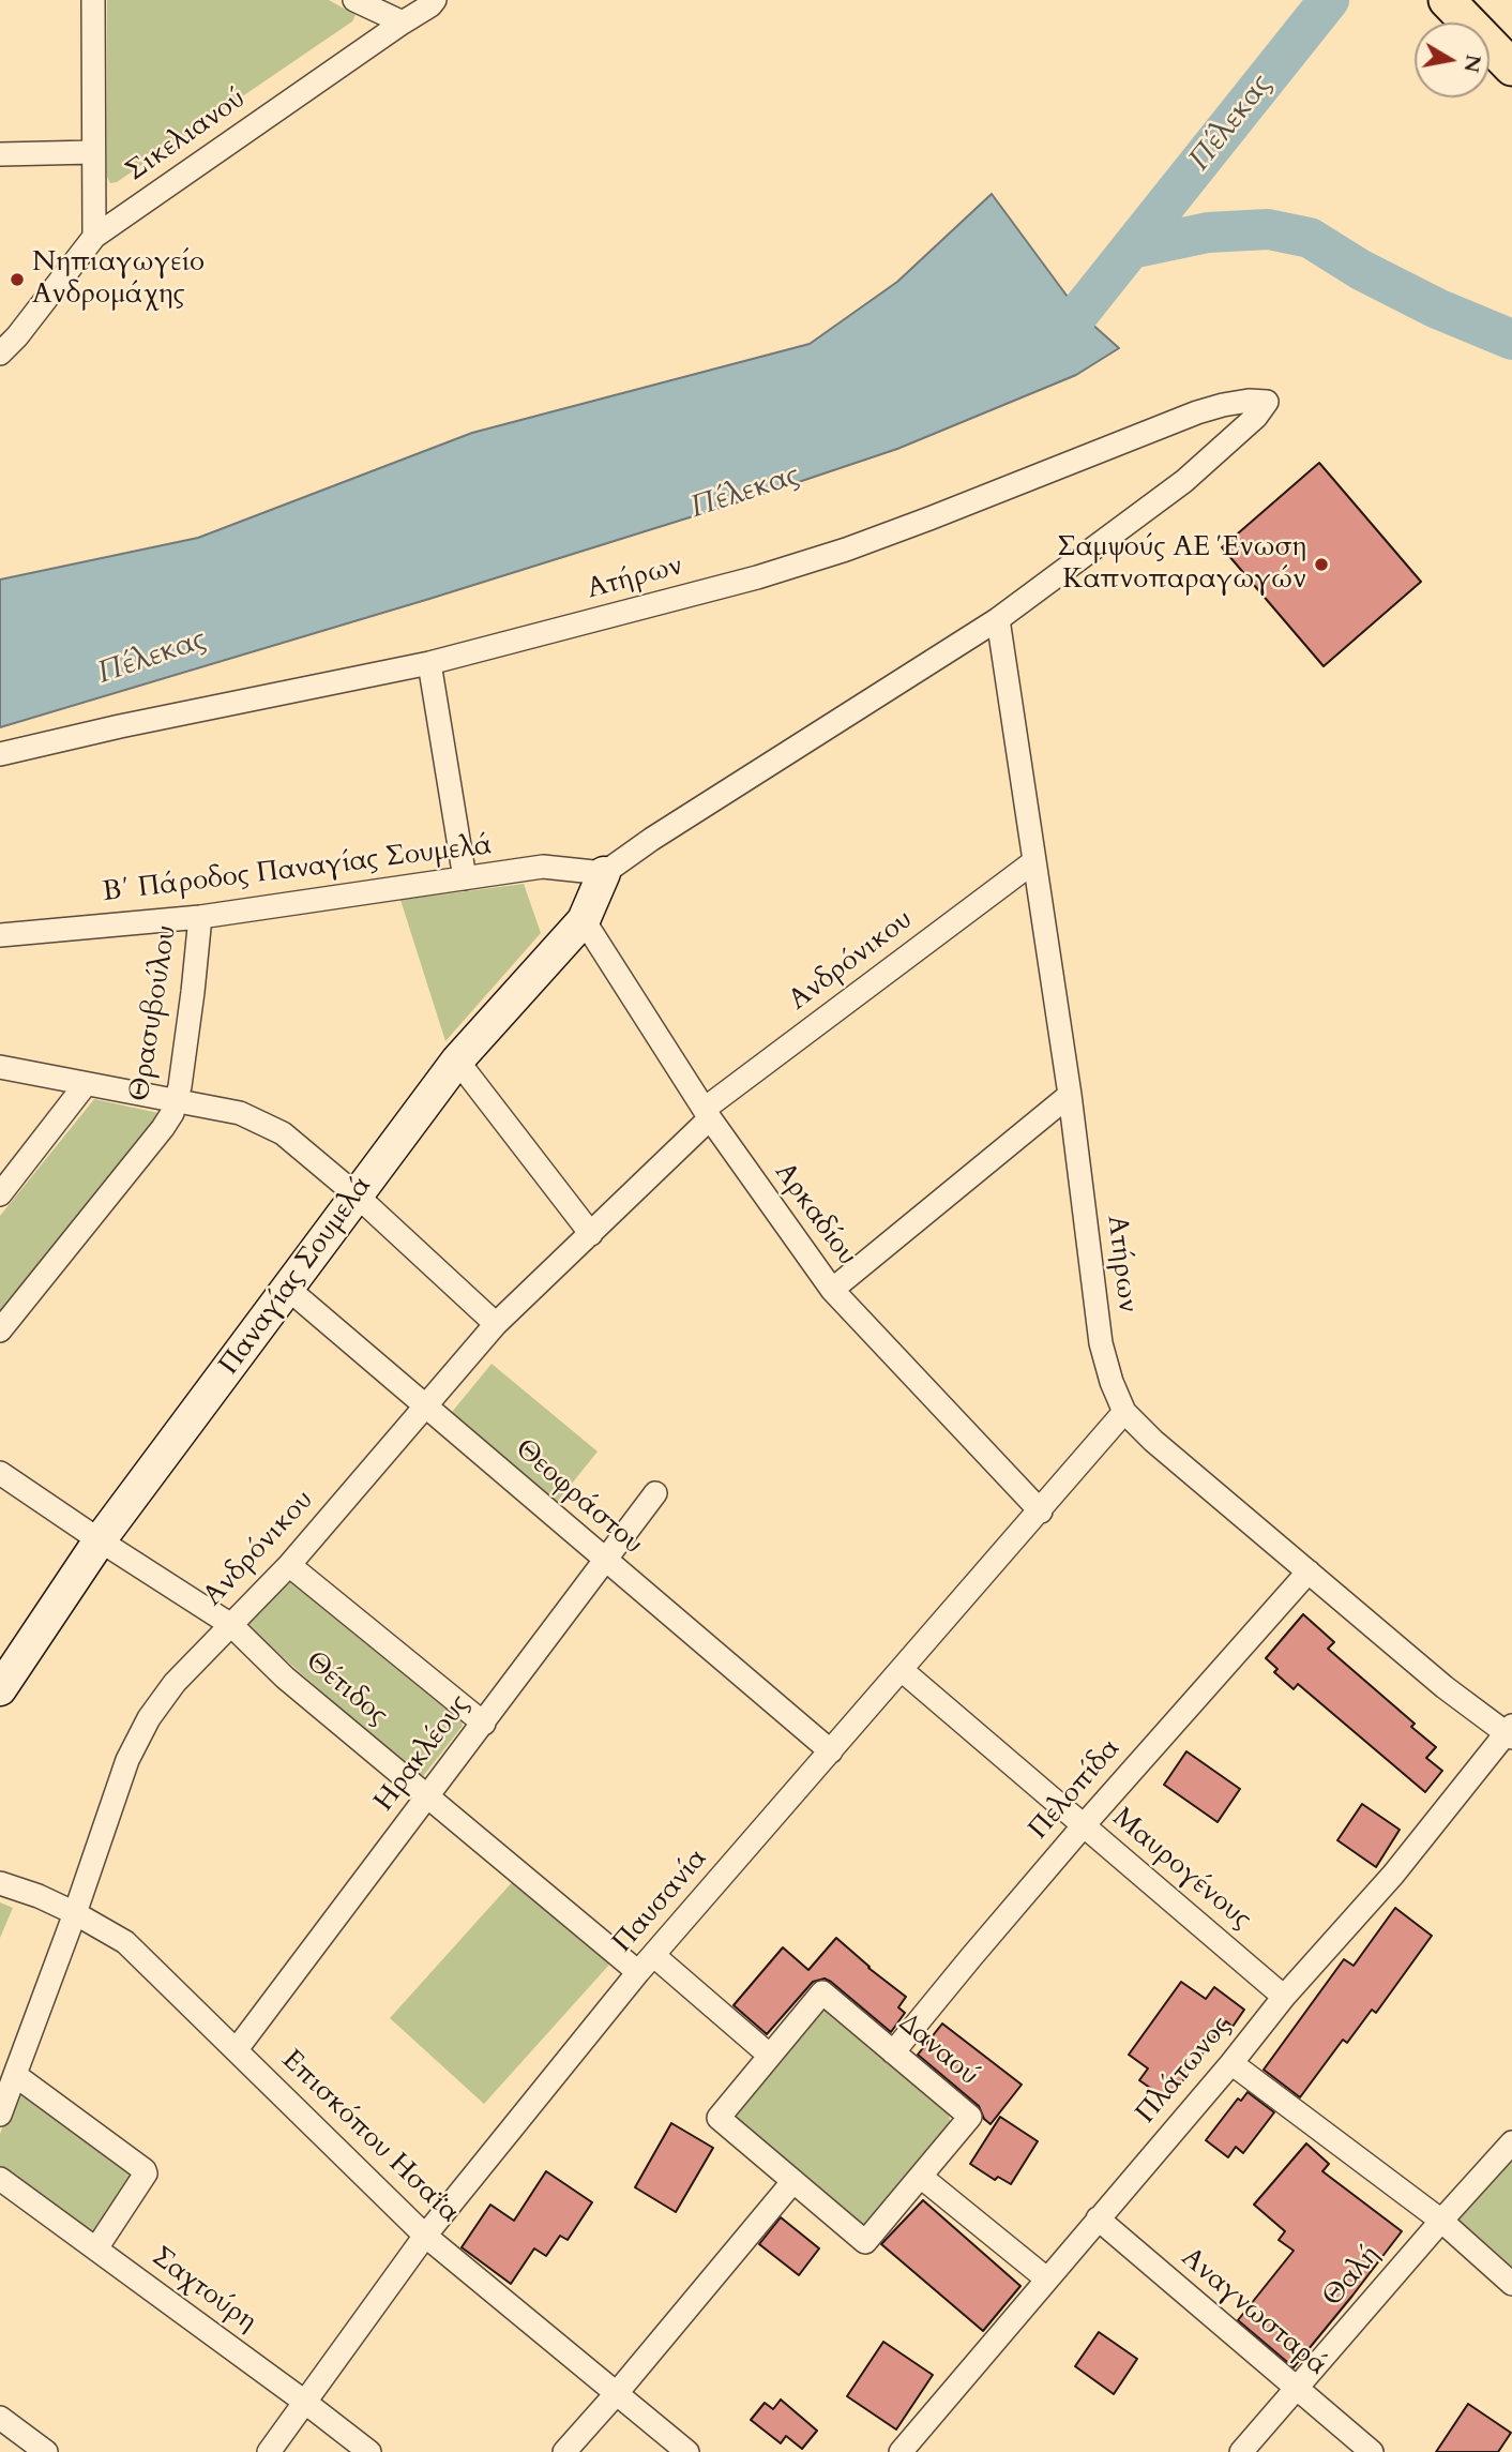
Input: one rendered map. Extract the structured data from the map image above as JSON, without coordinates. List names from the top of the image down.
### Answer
{
  "streets": {
    "street": [
      "Σικελιανού",
      "Ατήρων",
      "Β΄ Πάροδος Παναγίας Σουμελά",
      "Ανδρόνικου",
      "Θρασυβούλου",
      "Αρκαδίου",
      "Παναγίας Σουμελά",
      "Θεοφράστου",
      "Θέτιδος",
      "Ηρακλέους",
      "Πελοπίδα",
      "Μαυρογένους",
      "Παυσανία",
      "Δαναού",
      "Πλάτωνος",
      "Επισκόπου Ησαΐα",
      "Θαλή",
      "Σαχτούρη",
      "Αναγνωσταρά"
    ]
  },
  "crossings": [
    ["Ατήρων", "Ανδρόνικου"],
    ["Ατήρων", "Πελοπίδα"],
    ["Ατήρων", "Παυσανία"],
    ["Ατήρων", "Πλάτωνος"],
    ["Β΄ Πάροδος Παναγίας Σουμελά", "Θρασυβούλου"],
    ["Β΄ Πάροδος Παναγίας Σουμελά", "Παναγίας Σουμελά"],
    ["Ανδρόνικου", "Αρκαδίου"],
    ["Ανδρόνικου", "Θεοφράστου"],
    ["Ανδρόνικου", "Θέτιδος"],
    ["Ανδρόνικου", "Επισκόπου Ησαΐα"],
    ["Αρκαδίου", "Παναγίας Σουμελά"],
    ["Αρκαδίου", "Παυσανία"],
    ["Παναγίας Σουμελά", "Θεοφράστου"],
    ["Παναγίας Σουμελά", "Θέτιδος"],
    ["Θεοφράστου", "Ηρακλέους"],
    ["Θεοφράστου", "Παυσανία"],
    ["Θέτιδος", "Ηρακλέους"],
    ["Θέτιδος", "Παυσανία"],
    ["Ηρακλέους", "Επισκόπου Ησαΐα"],
    ["Πελοπίδα", "Μαυρογένους"],
    ["Πελοπίδα", "Δαναού"],
    ["Μαυρογένους", "Παυσανία"],
    ["Μαυρογένους", "Πλάτωνος"],
    ["Παυσανία", "Επισκόπου Ησαΐα"],
    ["Παυσανία", "Σαχτούρη"],
    ["Πλάτωνος", "Αναγνωσταρά"],
    ["Θαλή", "Αναγνωσταρά"]
  ],
  "water": ["Πέλεκας"],
  "places": ["Νηπιαγωγείο Ανδρομάχης", "Σαμψούς ΑΕ Ένωση Καπνοπαραγωγών"],
  "north": "right"
}
